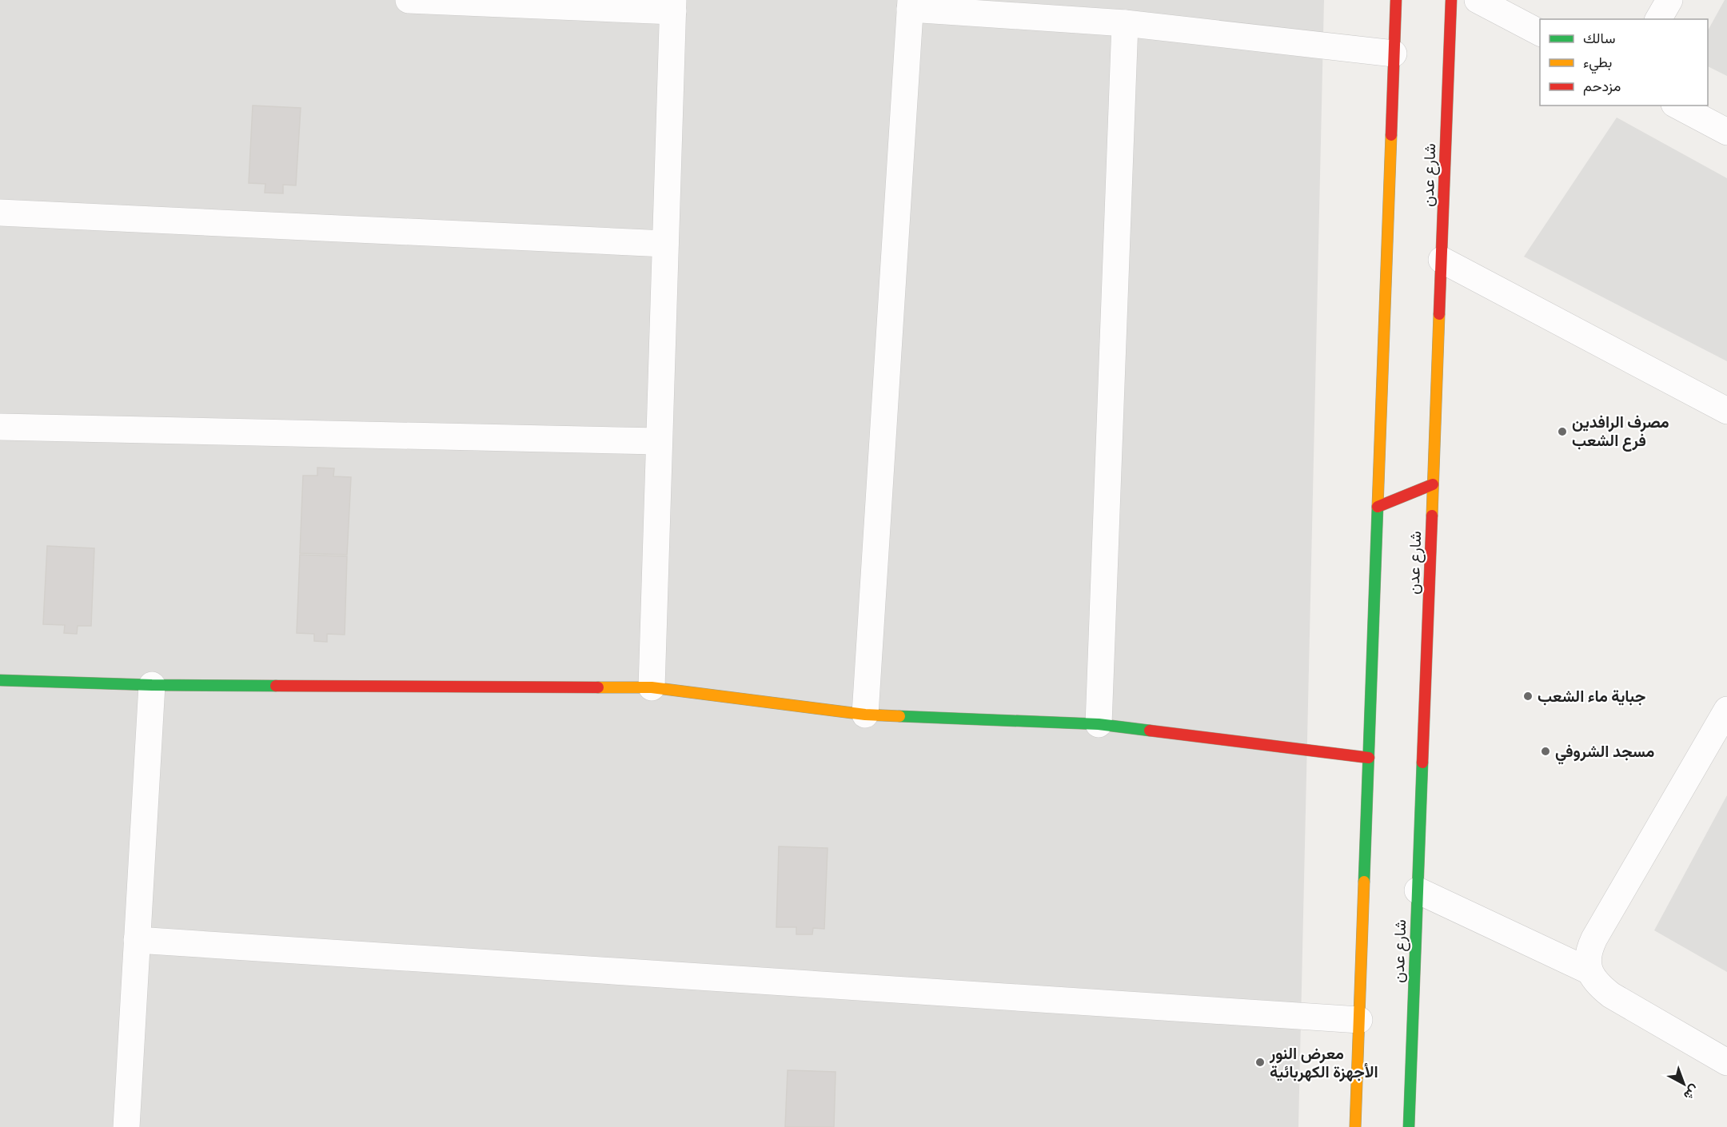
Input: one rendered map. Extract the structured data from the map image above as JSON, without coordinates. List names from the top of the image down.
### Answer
{
  "streets": {
    "street": ["شارع عدن"]
  },
  "places": [
    "مصرف الرافدين فرع الشعب",
    "جباية ماء الشعب",
    "مسجد الشروفي",
    "معرض النور الأجهزة الكهربائية"
  ],
  "legend": ["سالك", "بطيء", "مزدحم"],
  "north": "bottom right"
}
